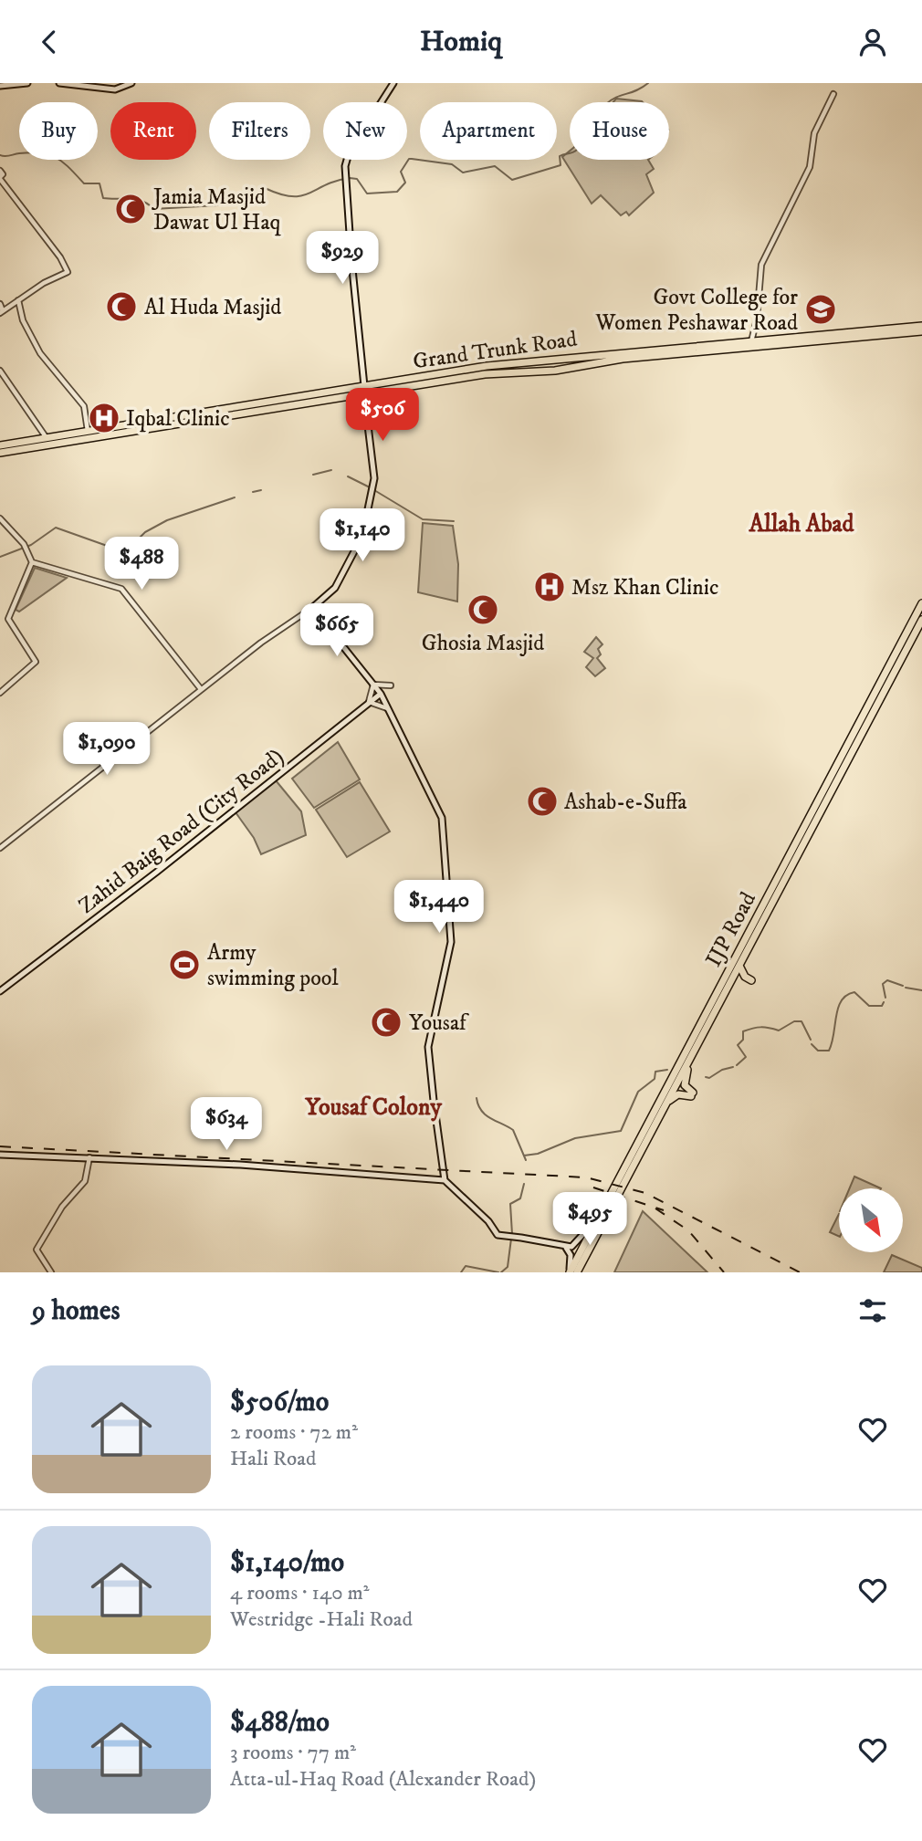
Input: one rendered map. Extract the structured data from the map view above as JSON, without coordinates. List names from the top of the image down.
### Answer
{
  "streets": {
    "highway": ["Grand Trunk Road", "IJP Road"],
    "main road": ["Zahid Baig Road (City Road)"]
  },
  "districts": ["Allah Abad", "Yousaf Colony"],
  "places": {
    "mosque": [
      "Jamia Masjid Dawat Ul Haq",
      "Al Huda Masjid",
      "Ghosia Masjid",
      "Ashab-e-Suffa",
      "Yousaf"
    ],
    "school or university": ["Govt College for Women Peshawar Road"],
    "hospital": ["Iqbal Clinic", "Msz Khan Clinic"],
    "sports": ["Army swimming pool"]
  },
  "north": "bottom right",
  "page": {
    "header": "Homiq",
    "chip": [
      "Buy",
      "Rent",
      "Filters",
      "New",
      "Apartment",
      "House"
    ],
    "price": [
      "$929",
      "$506",
      "$1,140",
      "$488",
      "$665",
      "$1,090",
      "$1,440",
      "$634",
      "$495"
    ],
    "heading": "9 homes",
    "list": [
      {
        "name": "$506/mo",
        "note": "2 rooms · 72 m² · Hali Road"
      },
      {
        "name": "$1,140/mo",
        "note": "4 rooms · 140 m² · Westridge -Hali Road"
      },
      {
        "name": "$488/mo",
        "note": "3 rooms · 77 m² · Atta-ul-Haq Road (Alexander Road)"
      }
    ]
  }
}
